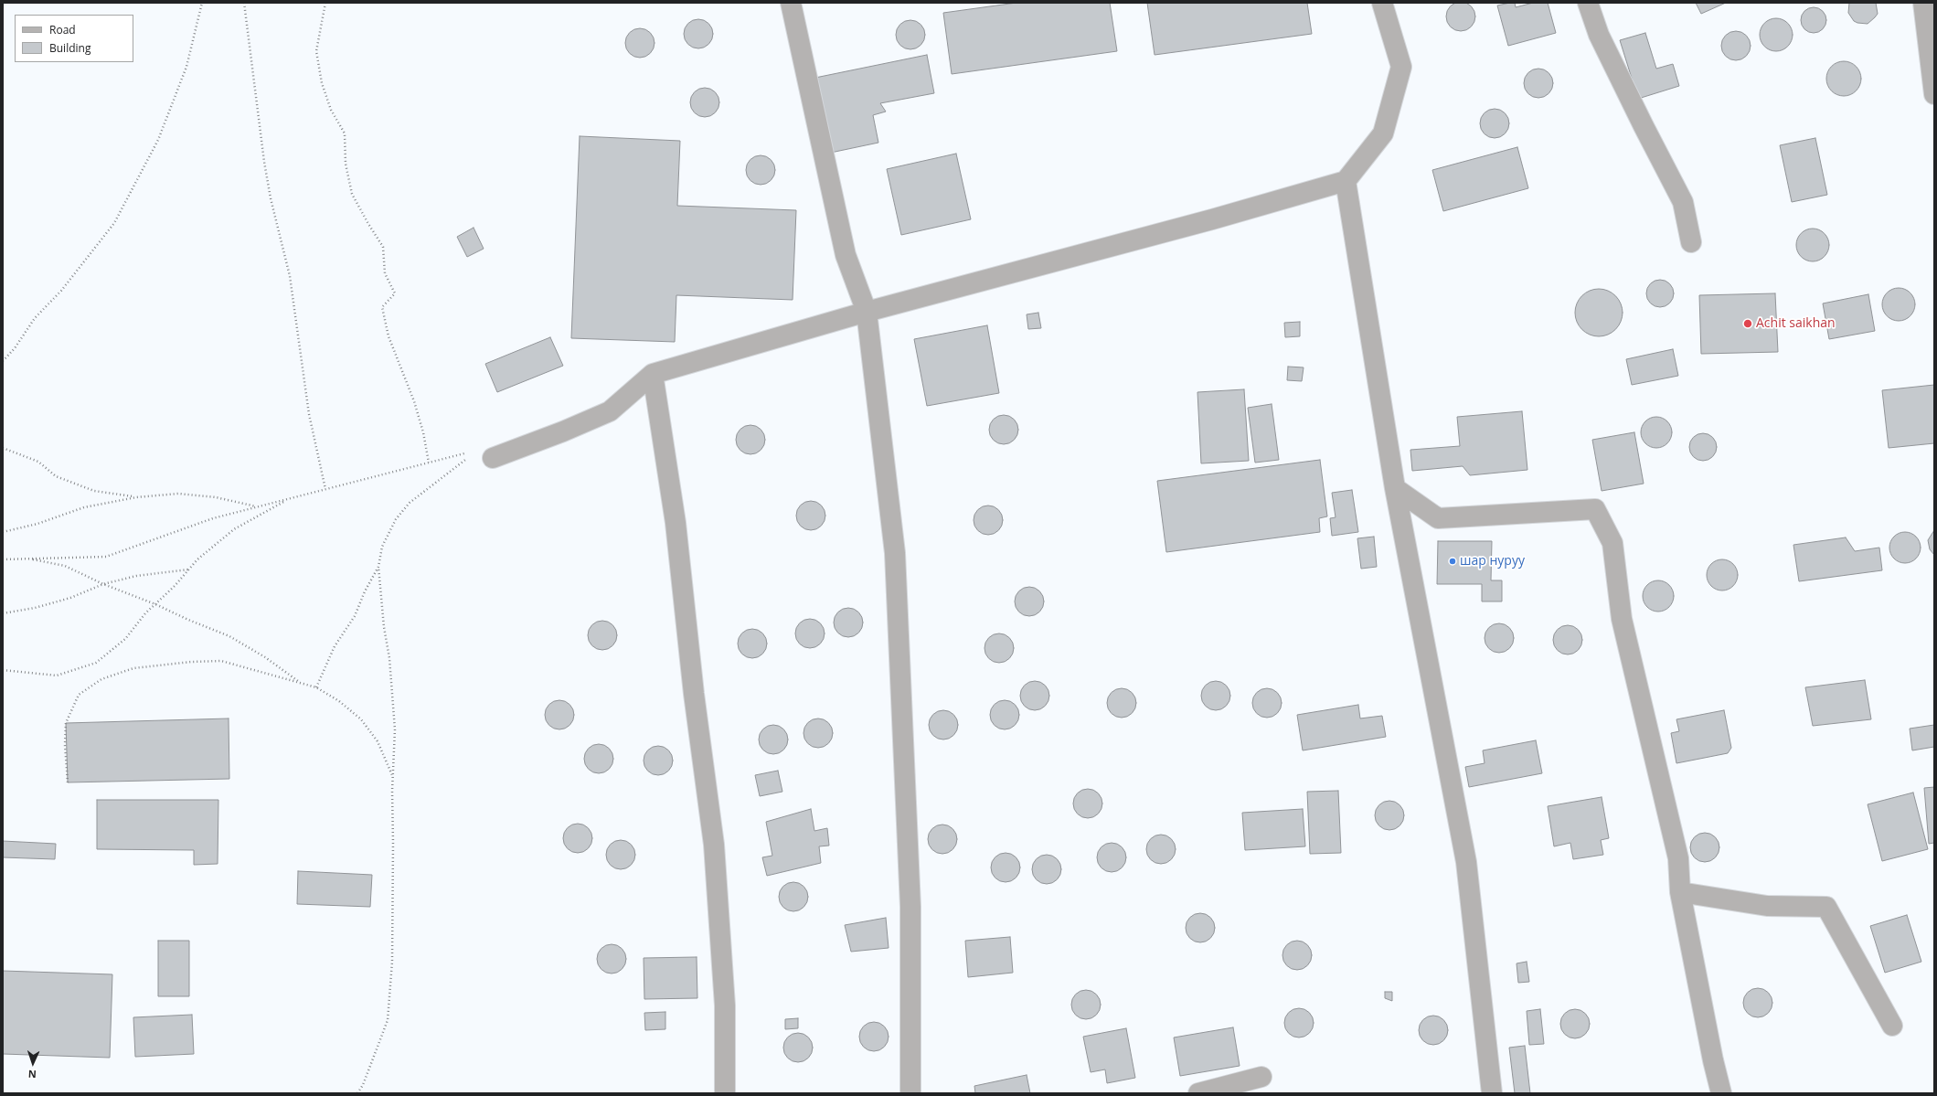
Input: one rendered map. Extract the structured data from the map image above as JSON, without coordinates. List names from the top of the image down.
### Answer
{
  "places": ["Achit saikhan", "шар нуруу"],
  "legend": ["Road", "Building"],
  "north": "bottom"
}
